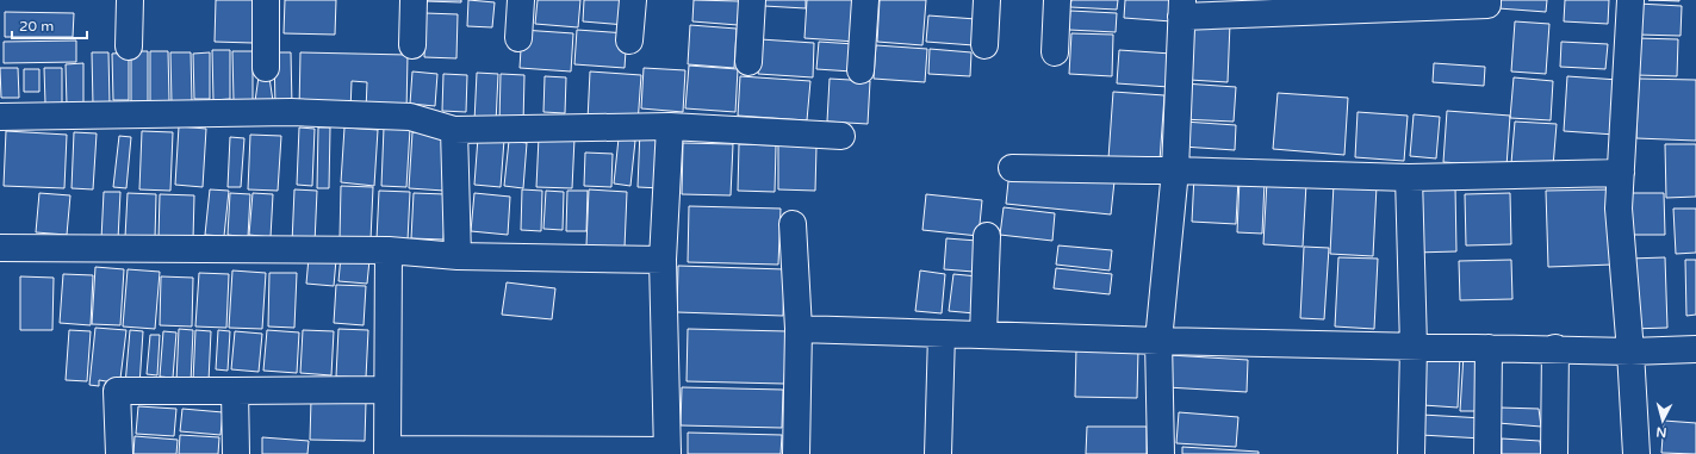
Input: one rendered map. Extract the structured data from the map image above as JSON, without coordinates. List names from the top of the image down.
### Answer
{
  "scale_bar": "20 m",
  "north": "bottom"
}
